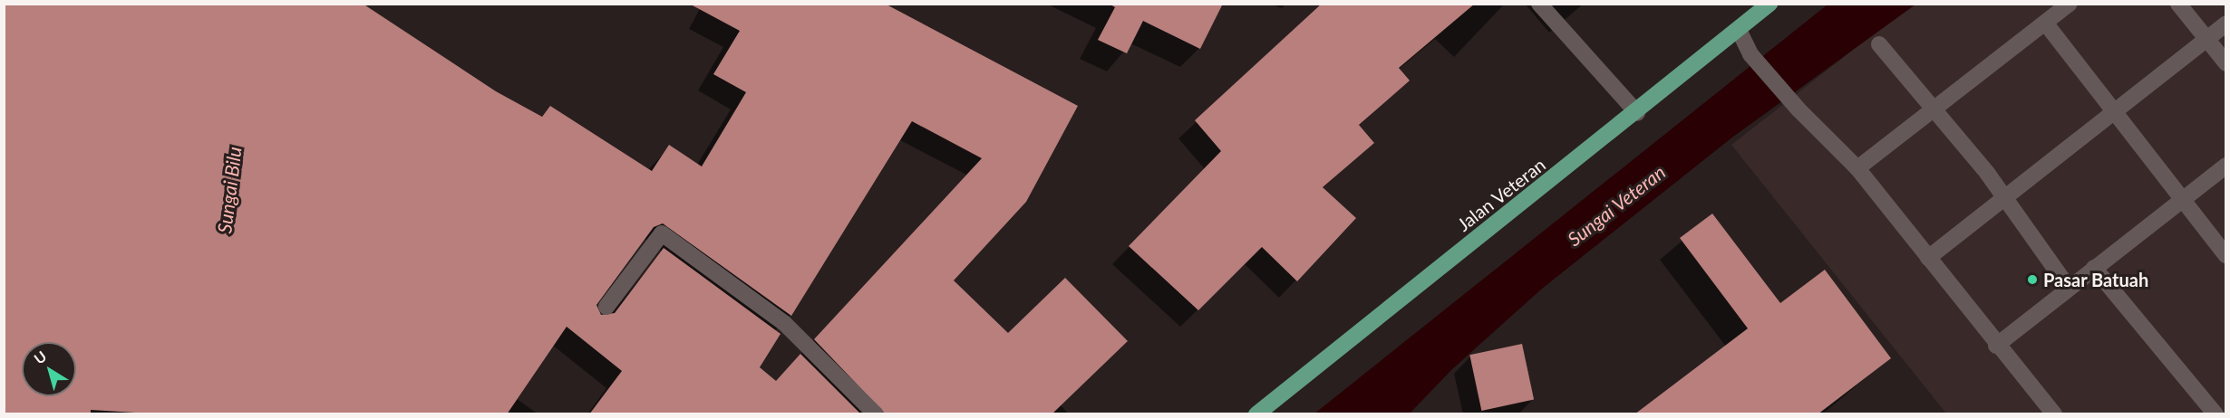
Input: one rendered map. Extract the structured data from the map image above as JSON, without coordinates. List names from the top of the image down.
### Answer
{
  "streets": {
    "main road": ["Jalan Veteran"]
  },
  "water": ["Sungai Bilu", "Sungai Veteran"],
  "places": ["Pasar Batuah"],
  "north": "top left"
}
